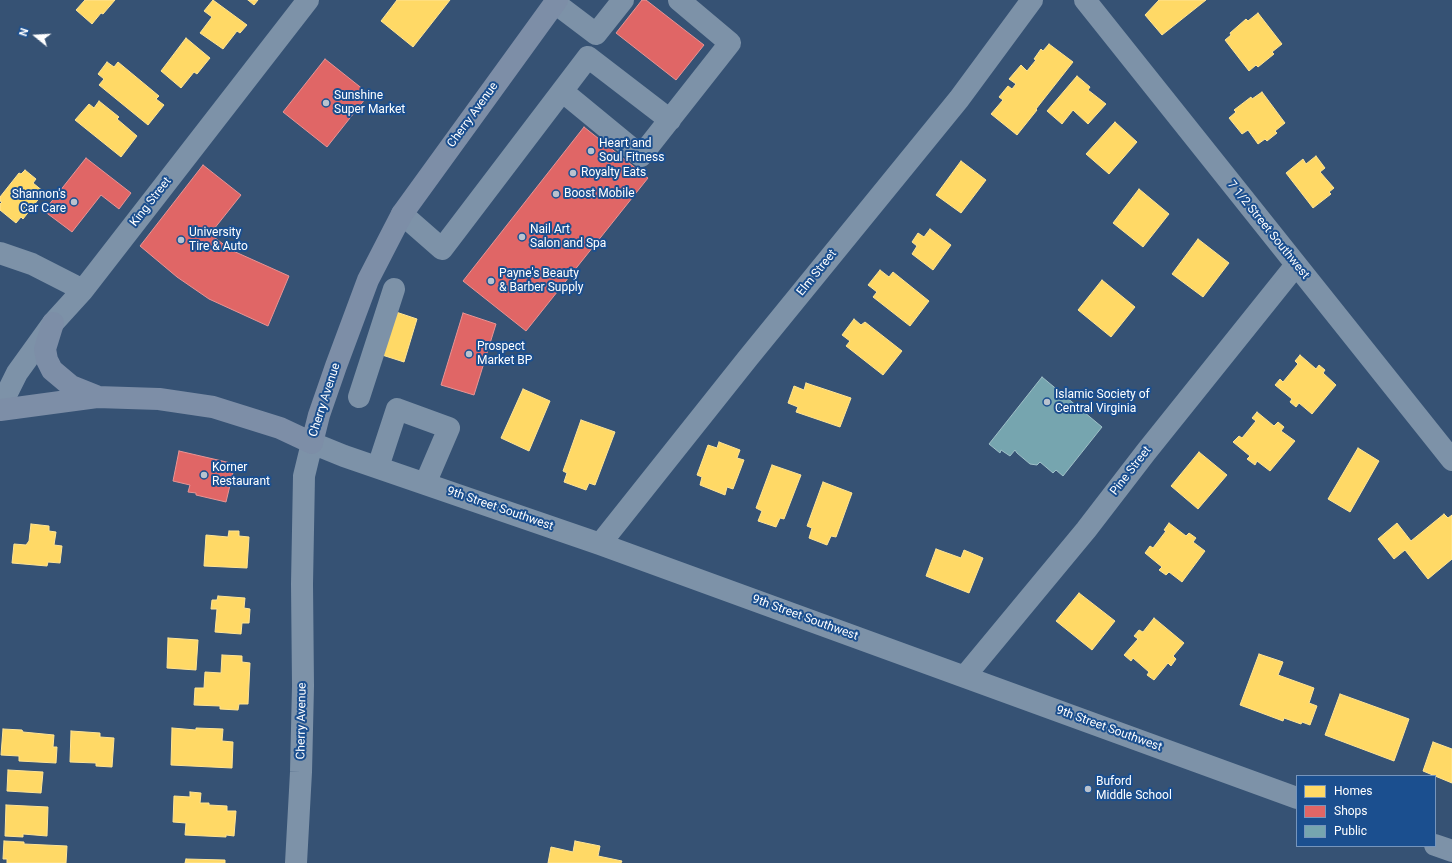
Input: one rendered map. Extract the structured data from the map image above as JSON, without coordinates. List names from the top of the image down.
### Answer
{
  "streets": {
    "main road": ["Cherry Avenue"],
    "street": [
      "King Street",
      "7 1/2 Street Southwest",
      "Elm Street",
      "Pine Street",
      "9th Street Southwest"
    ]
  },
  "crossings": [
    ["Cherry Avenue", "9th Street Southwest"],
    ["7 1/2 Street Southwest", "Pine Street"],
    ["Elm Street", "9th Street Southwest"],
    ["Pine Street", "9th Street Southwest"]
  ],
  "places": [
    "Sunshine Super Market",
    "Heart and Soul Fitness",
    "Royalty Eats",
    "Boost Mobile",
    "Shannon's Car Care",
    "Nail Art Salon and Spa",
    "University Tire & Auto",
    "Payne's Beauty & Barber Supply",
    "Prospect Market BP",
    "Islamic Society of Central Virginia",
    "Korner Restaurant",
    "Buford Middle School"
  ],
  "legend": ["Homes", "Shops", "Public"],
  "north": "left"
}
